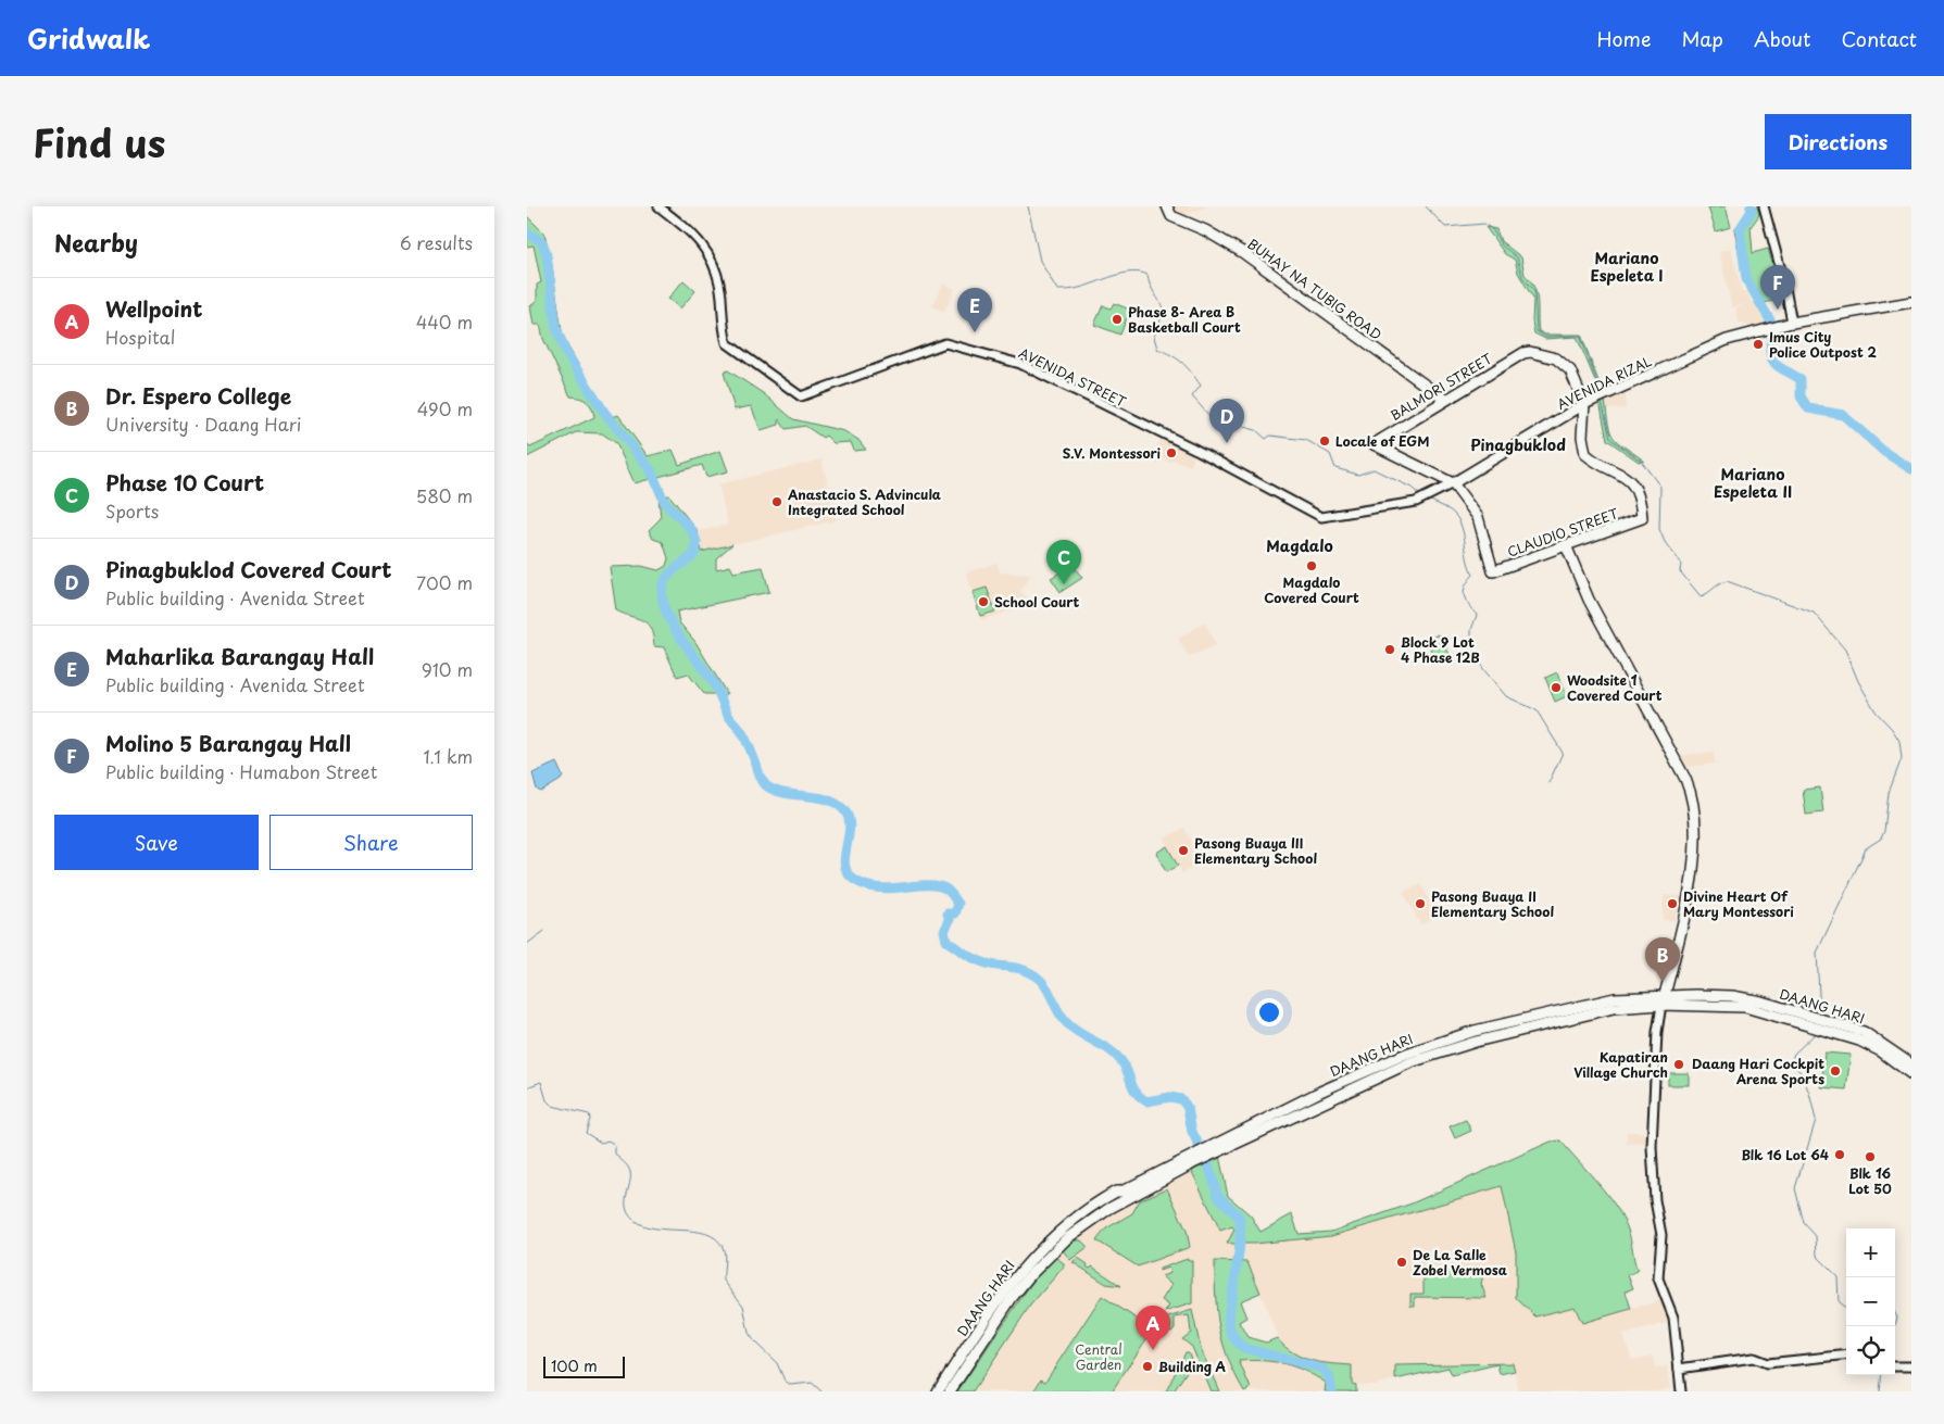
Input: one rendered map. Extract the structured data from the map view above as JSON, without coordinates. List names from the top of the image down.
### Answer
{
  "streets": {
    "main road": [
      "BUHAY NA TUBIG ROAD",
      "AVENIDA RIZAL",
      "BALMORI STREET",
      "CLAUDIO STREET",
      "DAANG HARI"
    ],
    "street": ["AVENIDA STREET"]
  },
  "crossings": [
    ["BUHAY NA TUBIG ROAD", "BALMORI STREET"],
    ["AVENIDA STREET", "AVENIDA RIZAL"],
    ["AVENIDA RIZAL", "BALMORI STREET"],
    ["AVENIDA RIZAL", "CLAUDIO STREET"],
    ["BALMORI STREET", "CLAUDIO STREET"]
  ],
  "districts": [
    "Mariano Espeleta I",
    "Pinagbuklod",
    "Mariano Espeleta II",
    "Magdalo"
  ],
  "parks": ["Central Garden"],
  "places": [
    "Phase 8- Area B Basketball Court",
    "Imus City Police Outpost 2",
    "Locale of EGM",
    "S.V. Montessori",
    "Anastacio S. Advincula Integrated School",
    "Magdalo Covered Court",
    "School Court",
    "Block 9 Lot 4 Phase 12B",
    "Woodsite 1 Covered Court",
    "Pasong Buaya III Elementary School",
    "Pasong Buaya II Elementary School",
    "Divine Heart Of Mary Montessori",
    "Kapatiran Village Church",
    "Daang Hari Cockpit Arena Sports",
    "Blk 16 Lot 64",
    "Blk 16 Lot 50",
    "De La Salle Zobel Vermosa",
    "Building A"
  ],
  "scale_bar": "100 m",
  "page": {
    "header": "Gridwalk",
    "nav": [
      "Home",
      "Map",
      "About",
      "Contact"
    ],
    "title": "Find us",
    "buttons": [
      "Directions",
      ["Save", "Share"]
    ],
    "heading": ["Nearby", "6 results"],
    "pins": [
      "F",
      "E",
      "D",
      "C",
      "B",
      "A"
    ],
    "list": [
      {
        "mark": "A",
        "name": "Wellpoint",
        "note": "Hospital",
        "value": "440 m"
      },
      {
        "mark": "B",
        "name": "Dr. Espero College",
        "note": "University · Daang Hari",
        "value": "490 m"
      },
      {
        "mark": "C",
        "name": "Phase 10 Court",
        "note": "Sports",
        "value": "580 m"
      },
      {
        "mark": "D",
        "name": "Pinagbuklod Covered Court",
        "note": "Public building · Avenida Street",
        "value": "700 m"
      },
      {
        "mark": "E",
        "name": "Maharlika Barangay Hall",
        "note": "Public building · Avenida Street",
        "value": "910 m"
      },
      {
        "mark": "F",
        "name": "Molino 5 Barangay Hall",
        "note": "Public building · Humabon Street",
        "value": "1.1 km"
      }
    ],
    "map_buttons": ["+", "−"],
    "scale": "100 m"
  }
}
